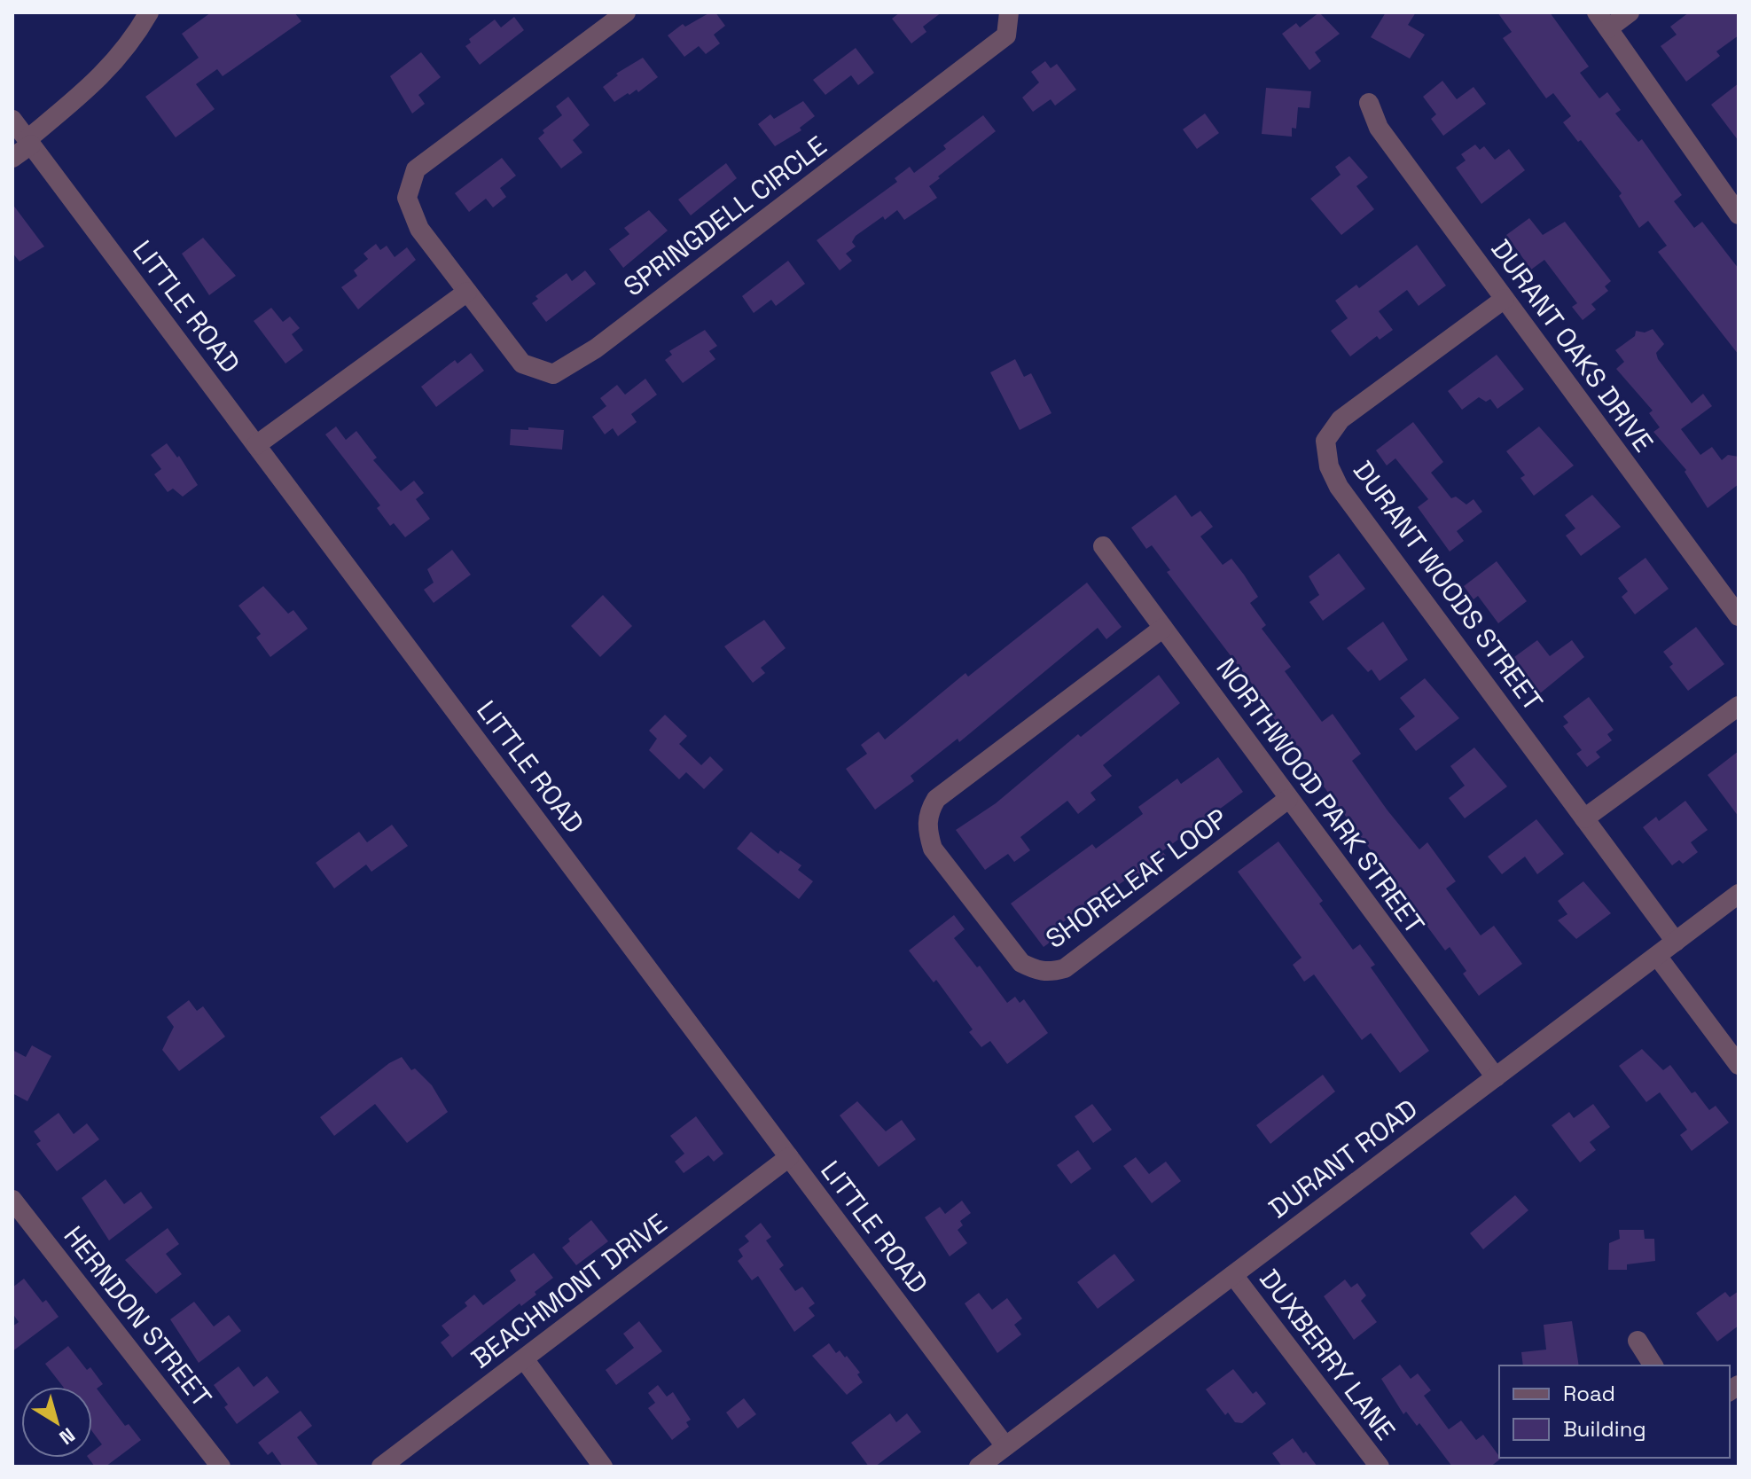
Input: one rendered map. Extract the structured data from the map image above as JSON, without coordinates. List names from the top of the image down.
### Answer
{
  "streets": {
    "street": [
      "SPRINGDELL CIRCLE",
      "LITTLE ROAD",
      "DURANT OAKS DRIVE",
      "DURANT WOODS STREET",
      "NORTHWOOD PARK STREET",
      "SHORELEAF LOOP",
      "DURANT ROAD",
      "BEACHMONT DRIVE",
      "HERNDON STREET",
      "DUXBERRY LANE"
    ]
  },
  "crossings": [
    ["LITTLE ROAD", "DURANT ROAD"],
    ["LITTLE ROAD", "BEACHMONT DRIVE"],
    ["DURANT OAKS DRIVE", "DURANT WOODS STREET"],
    ["DURANT WOODS STREET", "DURANT ROAD"],
    ["NORTHWOOD PARK STREET", "SHORELEAF LOOP"],
    ["NORTHWOOD PARK STREET", "DURANT ROAD"],
    ["DURANT ROAD", "DUXBERRY LANE"]
  ],
  "legend": ["Road", "Building"],
  "north": "bottom right"
}
